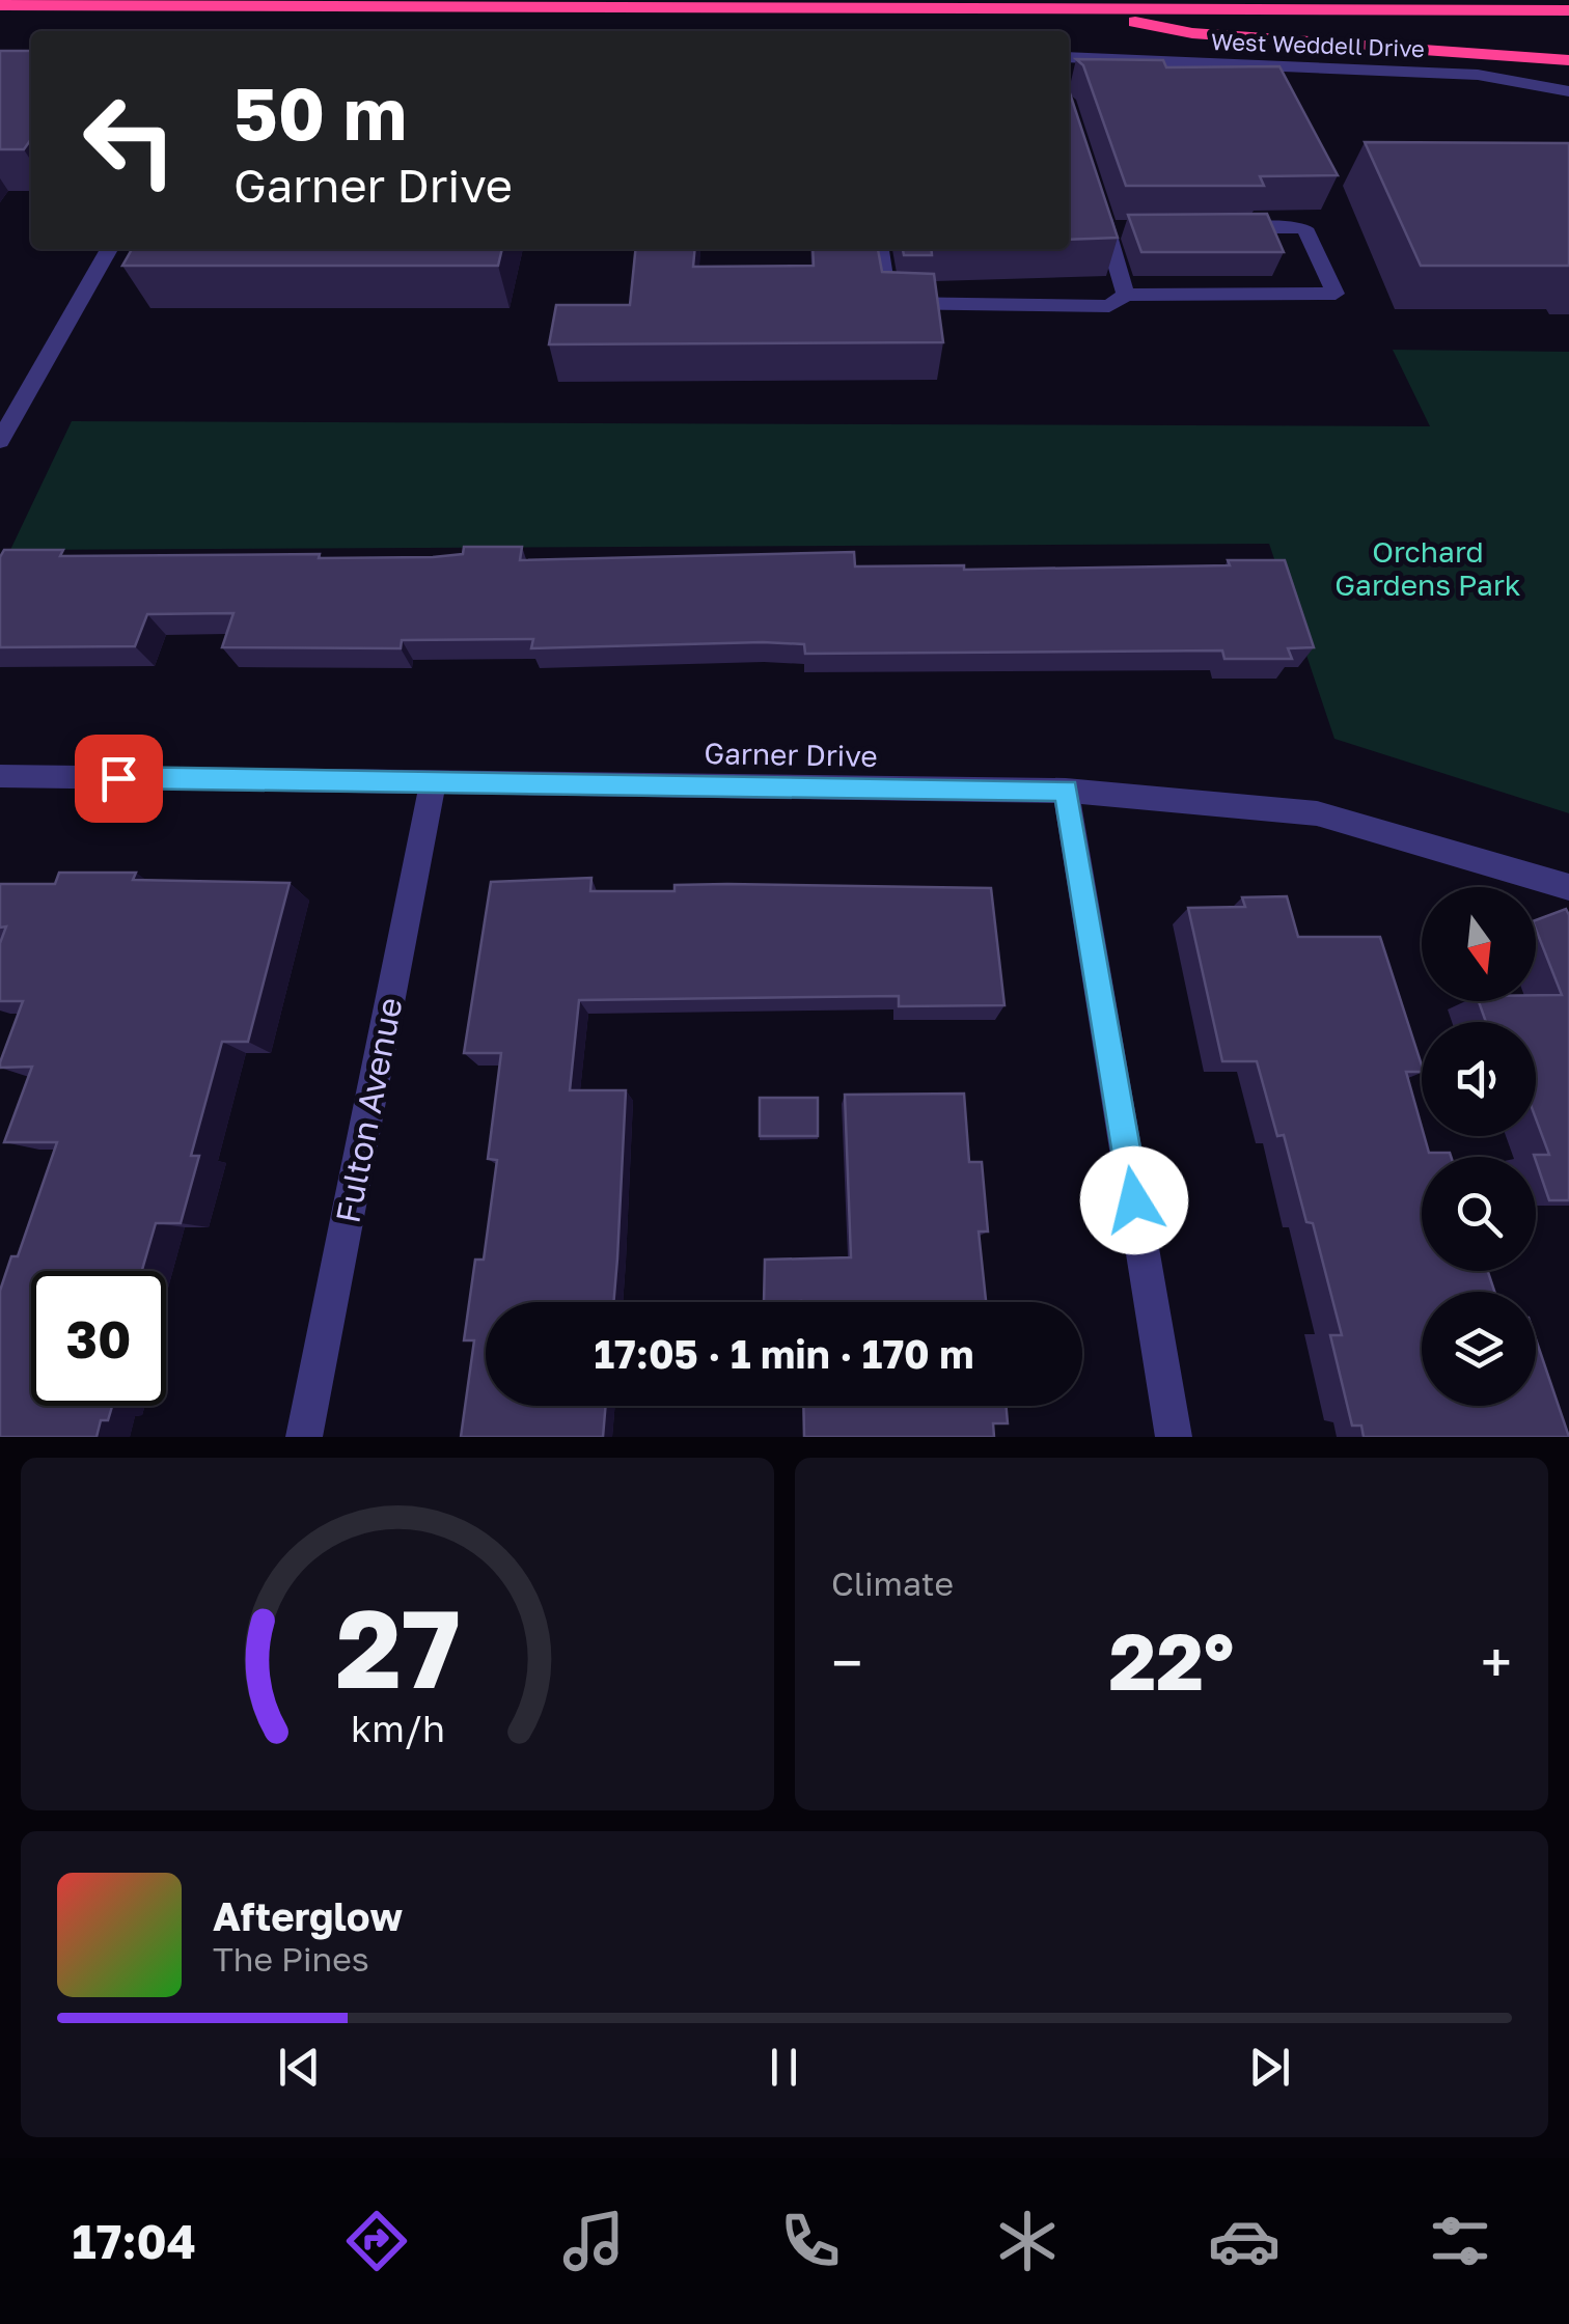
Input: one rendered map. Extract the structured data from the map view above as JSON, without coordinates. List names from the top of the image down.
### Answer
{
  "streets": {
    "street": ["West Weddell Drive", "Garner Drive", "Fulton Avenue"]
  },
  "crossings": [
    ["Garner Drive", "Fulton Avenue"]
  ],
  "parks": ["Orchard Gardens Park"],
  "north": "bottom",
  "page": {
    "turn": ["50 m", "Garner Drive"],
    "limit": "30",
    "trip": "17:05 · 1 min · 170 m",
    "tile": "Climate",
    "heat": ["−", "22°", "+"],
    "song": ["Afterglow", "The Pines"],
    "tabs": "17:04",
    "gauge": ["27", "km/h"]
  }
}
